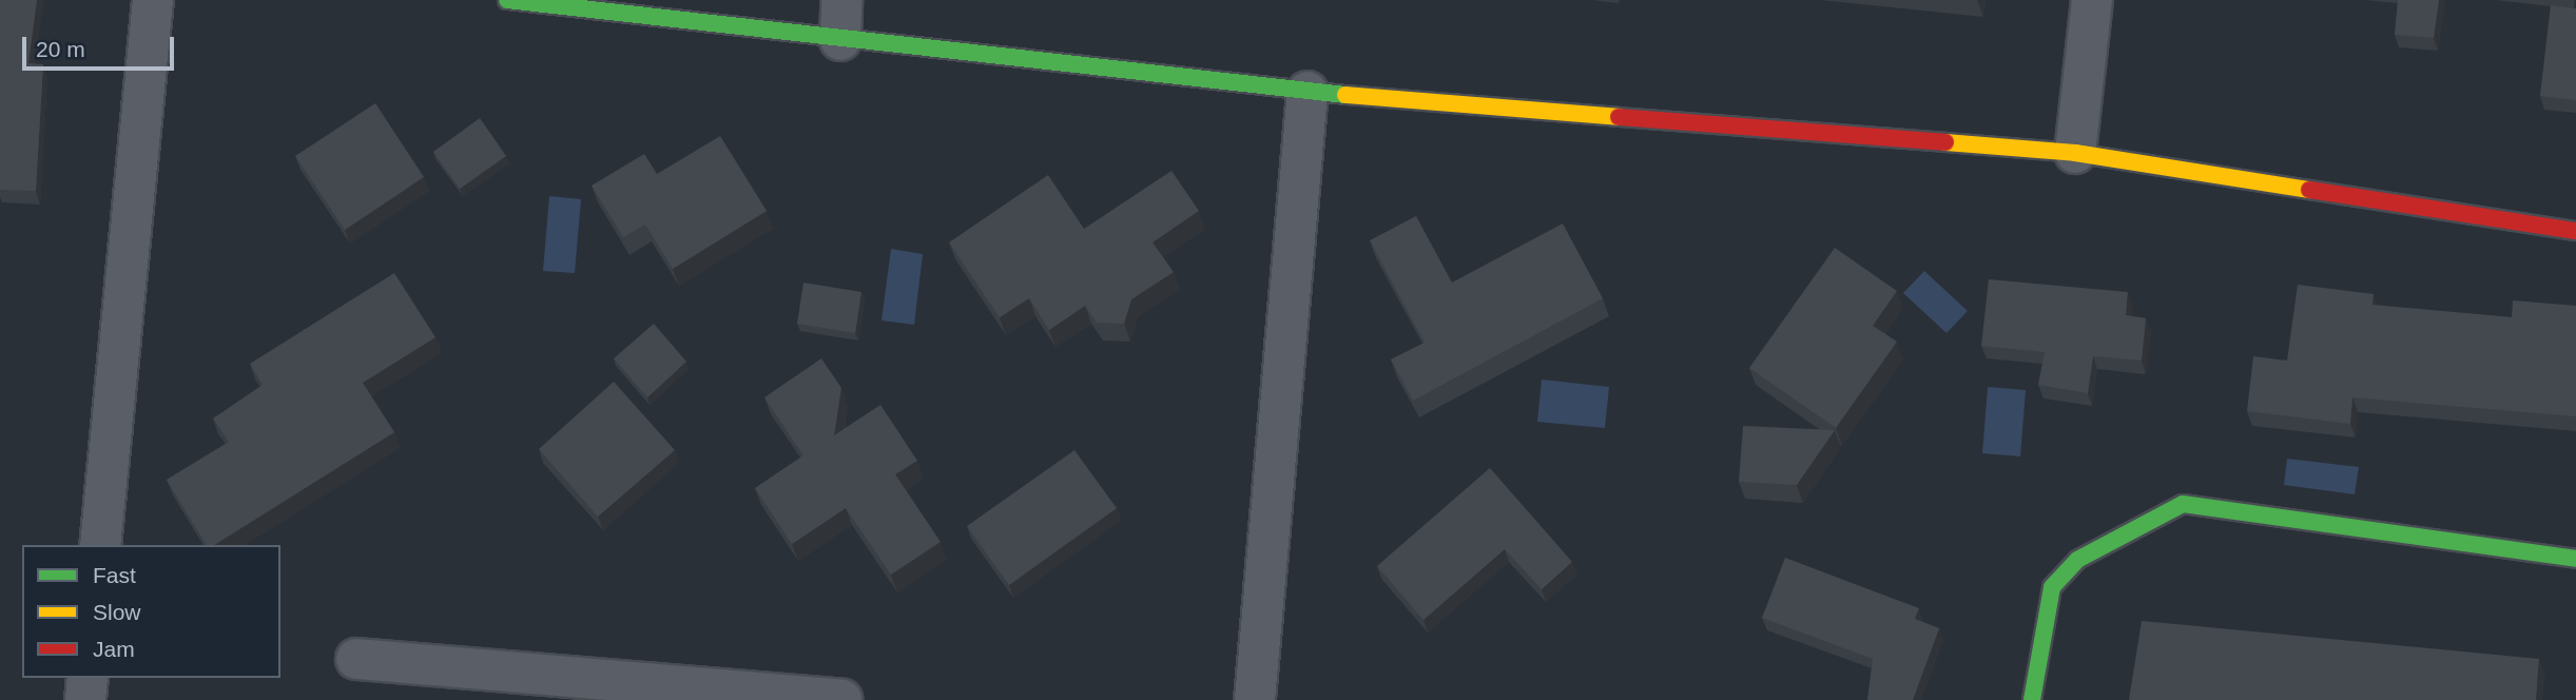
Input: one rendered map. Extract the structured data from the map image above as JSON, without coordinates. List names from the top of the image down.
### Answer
{
  "legend": ["Fast", "Slow", "Jam"],
  "scale_bar": "20 m"
}
